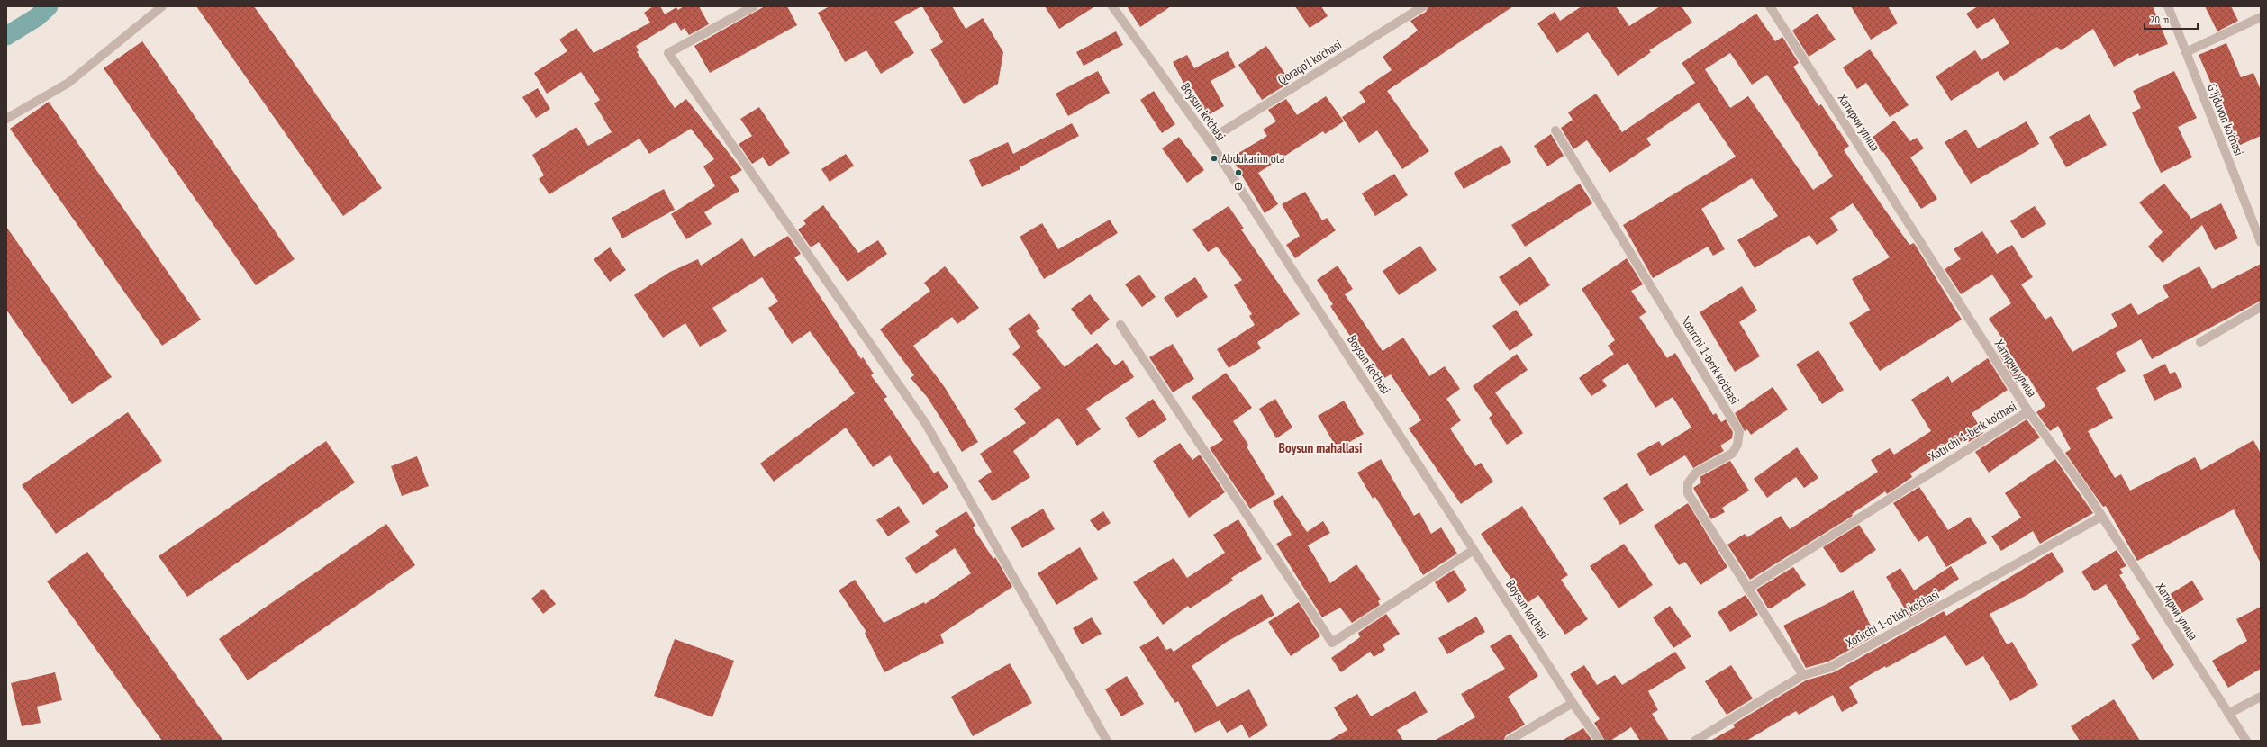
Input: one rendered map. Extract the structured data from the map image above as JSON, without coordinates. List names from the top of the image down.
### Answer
{
  "streets": {
    "street": [
      "Qoraqo'l ko'chasi",
      "Boysun ko'chasi",
      "G'ijduvon ko'chasi",
      "Хатирчи улица",
      "Xotirchi 1-berk ko'chasi",
      "Xotirchi 1-o'tish ko'chasi"
    ]
  },
  "crossings": [
    ["Qoraqo'l ko'chasi", "Boysun ko'chasi"],
    ["Хатирчи улица", "Xotirchi 1-berk ko'chasi"],
    ["Хатирчи улица", "Xotirchi 1-o'tish ko'chasi"],
    ["Xotirchi 1-berk ko'chasi", "Xotirchi 1-o'tish ko'chasi"]
  ],
  "districts": ["Boysun mahallasi"],
  "places": ["Abdukarim ota", "Ф"],
  "scale_bar": "20 m"
}
